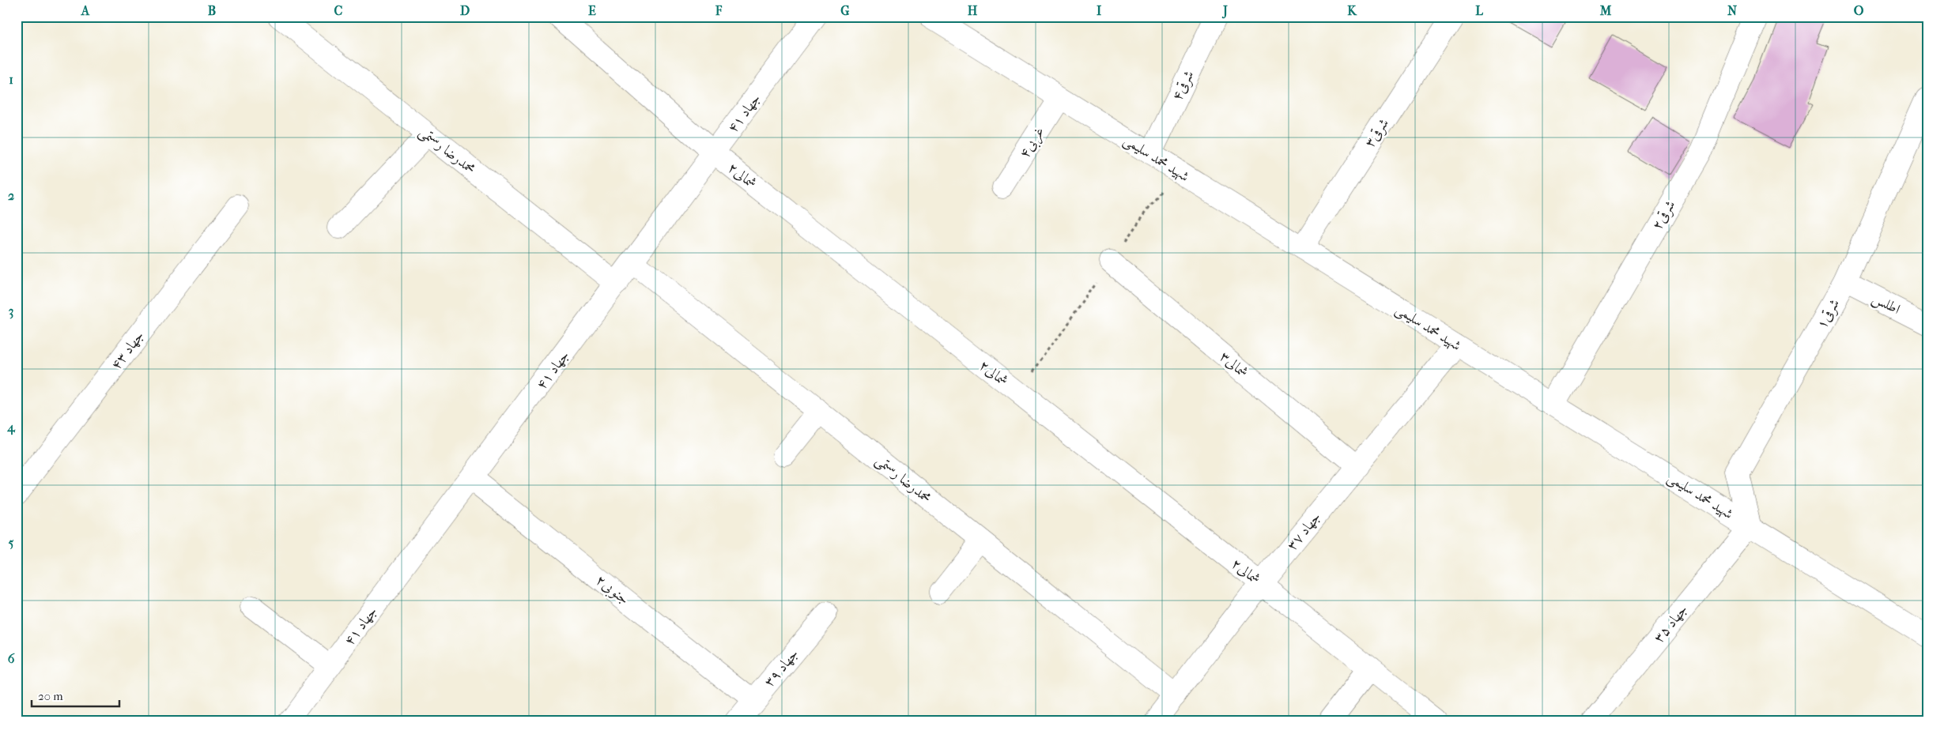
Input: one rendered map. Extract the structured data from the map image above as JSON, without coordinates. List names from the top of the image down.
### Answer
{
  "streets": {
    "street": [
      "شرقی۴",
      "جهاد ۴۱",
      "شرقی۳",
      "غربی۴",
      "محمدرضا رستمی",
      "شهید محمد سلیمی",
      "شمالی۲",
      "شرقی۲",
      "اطلس",
      "شرقی۱",
      "جهاد ۴۳",
      "شمالی۳",
      "جهاد ۳۷",
      "جنوبی۲",
      "جهاد ۳۵",
      "جهاد ۳۹"
    ]
  },
  "crossings": [
    ["شرقی۴", "شهید محمد سلیمی"],
    ["جهاد ۴۱", "محمدرضا رستمی"],
    ["جهاد ۴۱", "شمالی۲"],
    ["جهاد ۴۱", "جنوبی۲"],
    ["شرقی۳", "شهید محمد سلیمی"],
    ["غربی۴", "شهید محمد سلیمی"],
    ["محمدرضا رستمی", "جهاد ۳۷"],
    ["شهید محمد سلیمی", "شرقی۲"],
    ["شهید محمد سلیمی", "شرقی۱"],
    ["شهید محمد سلیمی", "جهاد ۳۷"],
    ["شهید محمد سلیمی", "جهاد ۳۵"],
    ["شمالی۲", "جهاد ۳۷"],
    ["اطلس", "شرقی۱"],
    ["شرقی۱", "جهاد ۳۵"],
    ["شمالی۳", "جهاد ۳۷"],
    ["جنوبی۲", "جهاد ۳۹"]
  ],
  "scale_bar": "20 m",
  "grid": {
    "columns": [
      "A",
      "B",
      "C",
      "D",
      "E",
      "F",
      "G",
      "H",
      "I",
      "J",
      "K",
      "L",
      "M",
      "N",
      "O"
    ],
    "rows": [
      "1",
      "2",
      "3",
      "4",
      "5",
      "6"
    ]
  }
}
